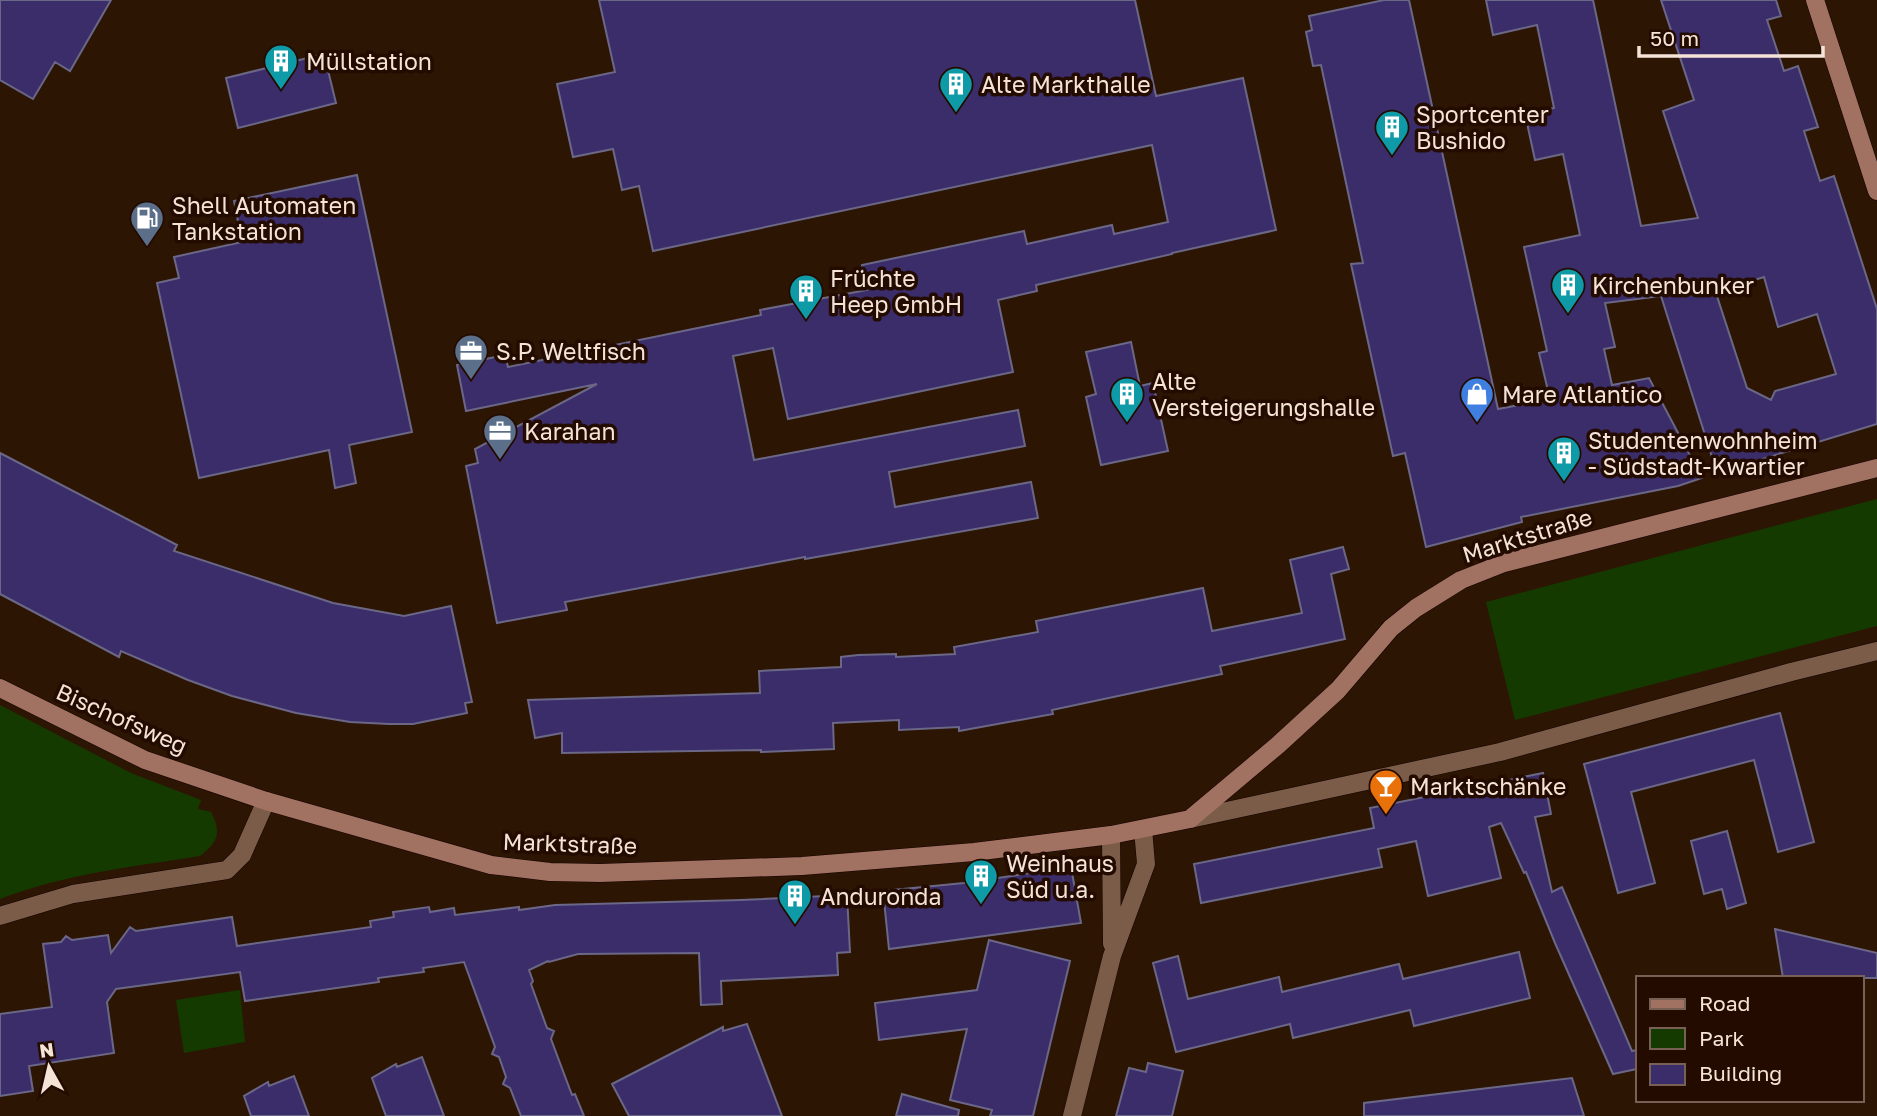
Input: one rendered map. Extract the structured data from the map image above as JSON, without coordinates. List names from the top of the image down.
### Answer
{
  "streets": {
    "main road": ["Marktstraße", "Bischofsweg"]
  },
  "crossings": [
    ["Marktstraße", "Bischofsweg"]
  ],
  "places": {
    "building": [
      "Müllstation",
      "Alte Markthalle",
      "Sportcenter Bushido",
      "Kirchenbunker",
      "Früchte Heep GmbH",
      "Alte Versteigerungshalle",
      "Studentenwohnheim - Südstadt-Kwartier",
      "Weinhaus Süd u.a.",
      "Anduronda"
    ],
    "fuel station": ["Shell Automaten Tankstation"],
    "office": ["S.P. Weltfisch", "Karahan"],
    "shop": ["Mare Atlantico"],
    "bar": ["Marktschänke"]
  },
  "legend": ["Road", "Park", "Building"],
  "scale_bar": "50 m",
  "north": "top"
}
